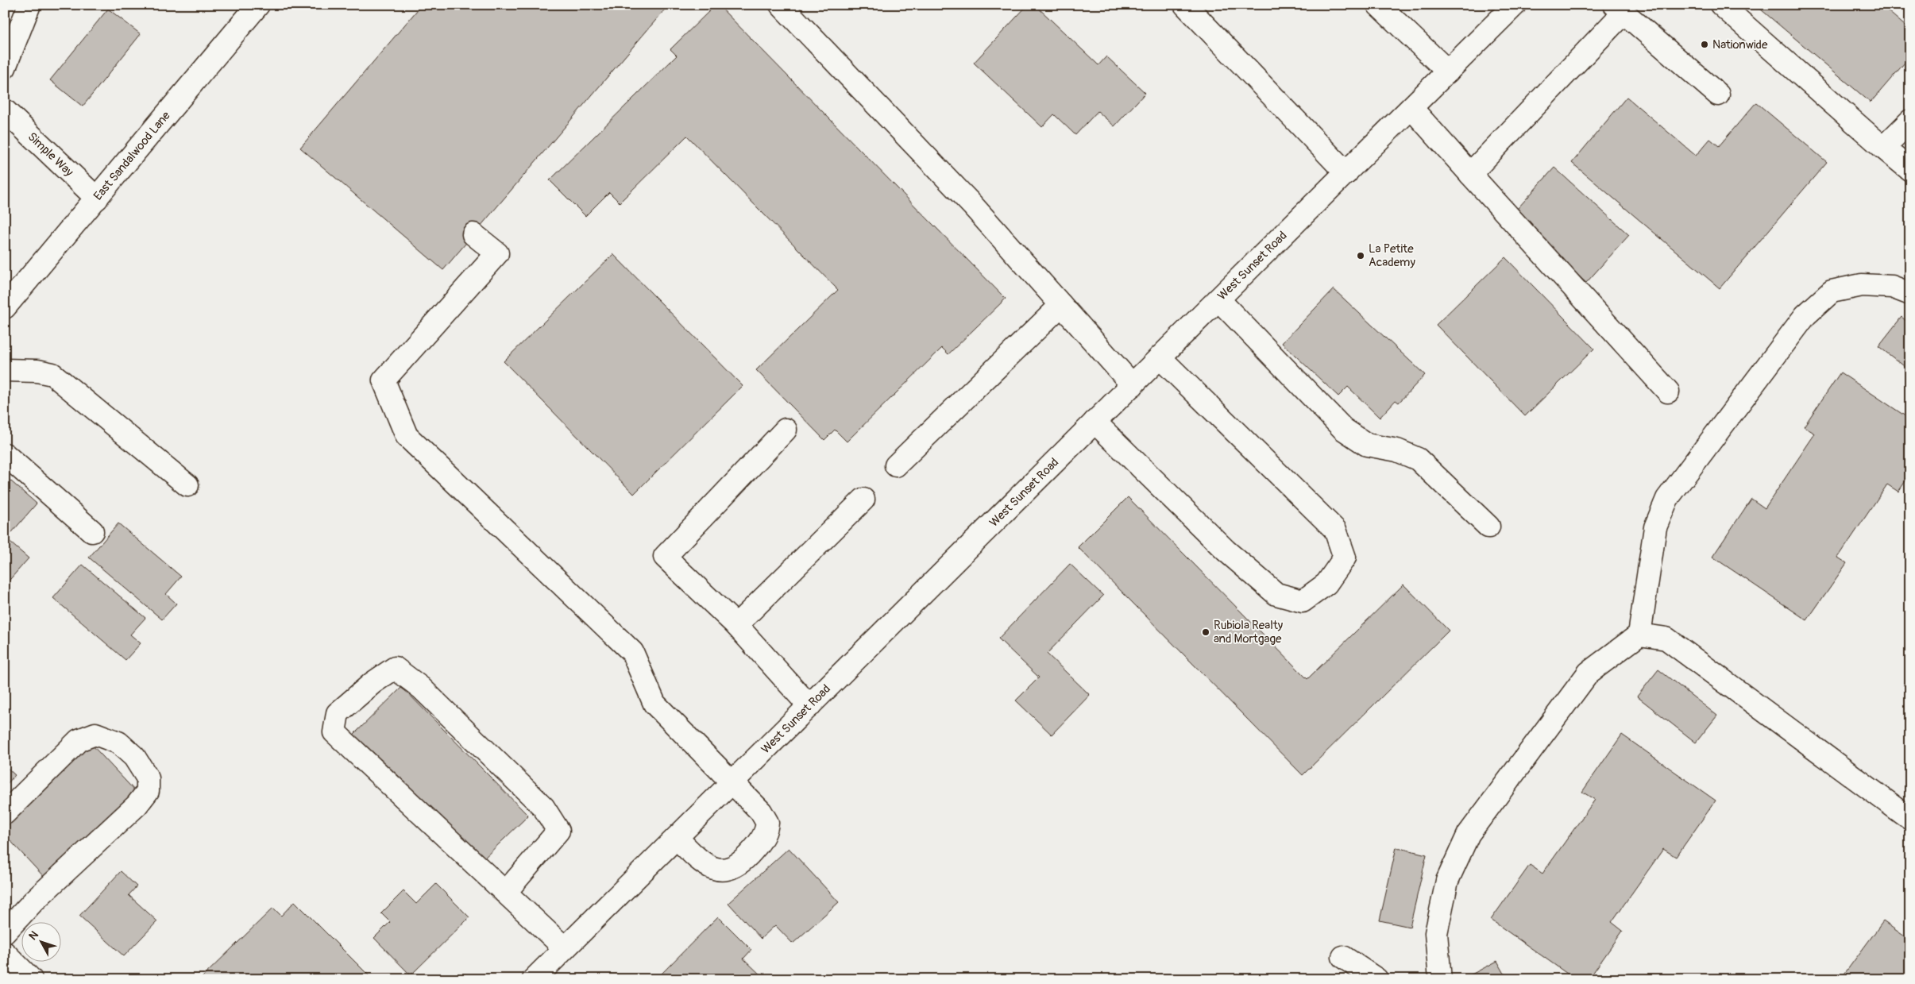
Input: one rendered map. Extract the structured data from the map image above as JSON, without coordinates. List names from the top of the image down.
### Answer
{
  "streets": {
    "main road": ["Simple Way", "East Sandalwood Lane", "West Sunset Road"]
  },
  "crossings": [
    ["Simple Way", "East Sandalwood Lane"]
  ],
  "places": ["Nationwide", "La Petite Academy", "Rubiola Realty and Mortgage"],
  "north": "top left"
}
